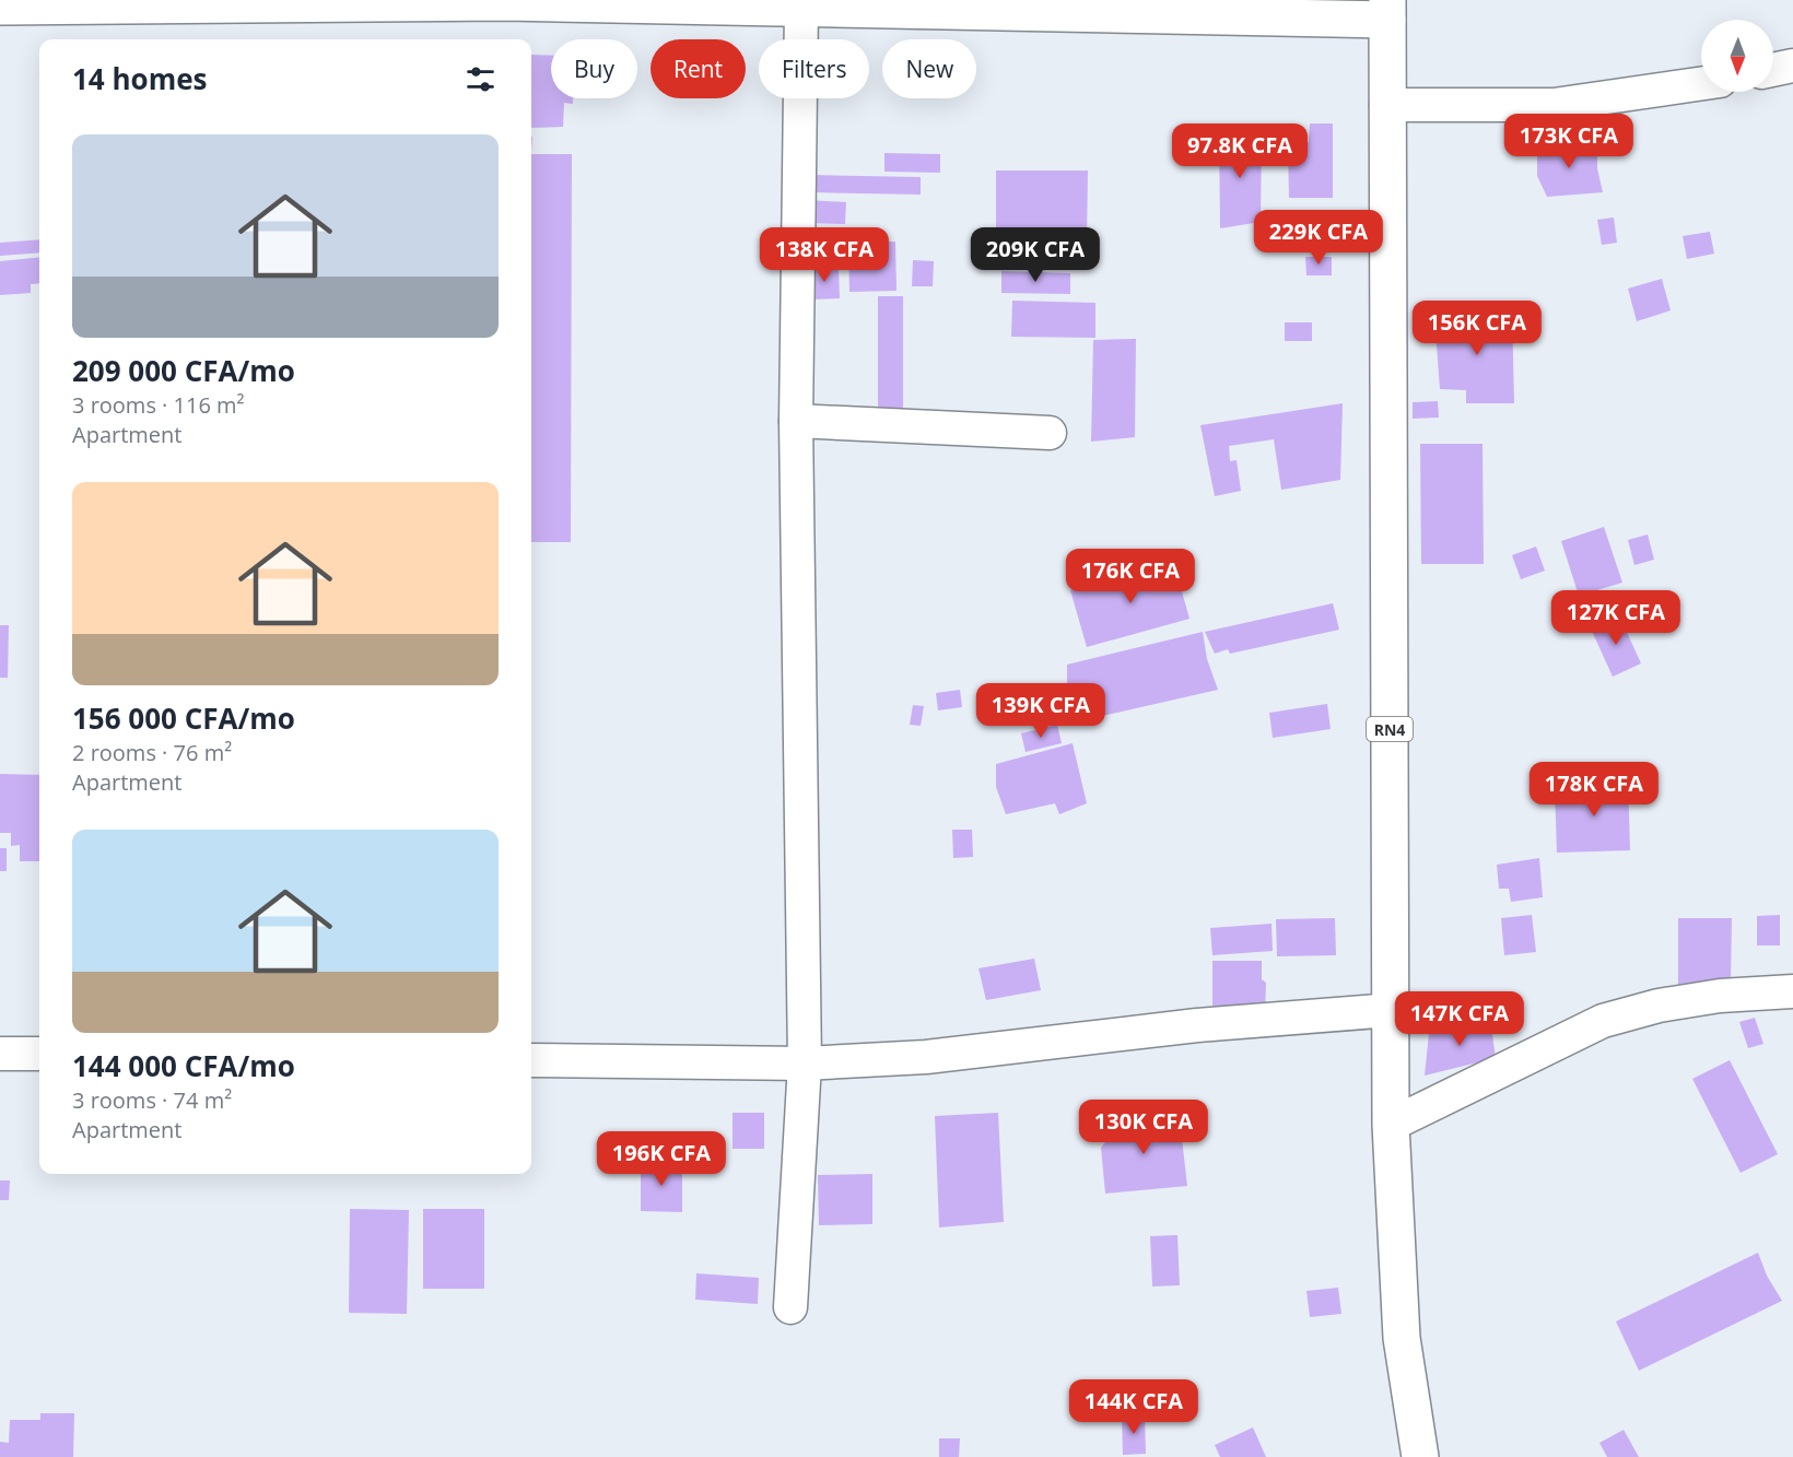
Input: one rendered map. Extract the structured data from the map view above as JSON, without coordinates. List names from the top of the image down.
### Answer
{
  "streets": {
    "main road": ["RN4"]
  },
  "north": "bottom",
  "page": {
    "chip": [
      "Buy",
      "Rent",
      "Filters",
      "New"
    ],
    "heading": "14 homes",
    "price": [
      "173K CFA",
      "97.8K CFA",
      "229K CFA",
      "138K CFA",
      "209K CFA",
      "156K CFA",
      "176K CFA",
      "127K CFA",
      "139K CFA",
      "178K CFA",
      "147K CFA",
      "130K CFA",
      "196K CFA",
      "144K CFA"
    ],
    "list": [
      {
        "name": "209 000 CFA/mo",
        "note": "3 rooms · 116 m² · Apartment"
      },
      {
        "name": "156 000 CFA/mo",
        "note": "2 rooms · 76 m² · Apartment"
      },
      {
        "name": "144 000 CFA/mo",
        "note": "3 rooms · 74 m² · Apartment"
      }
    ]
  }
}
